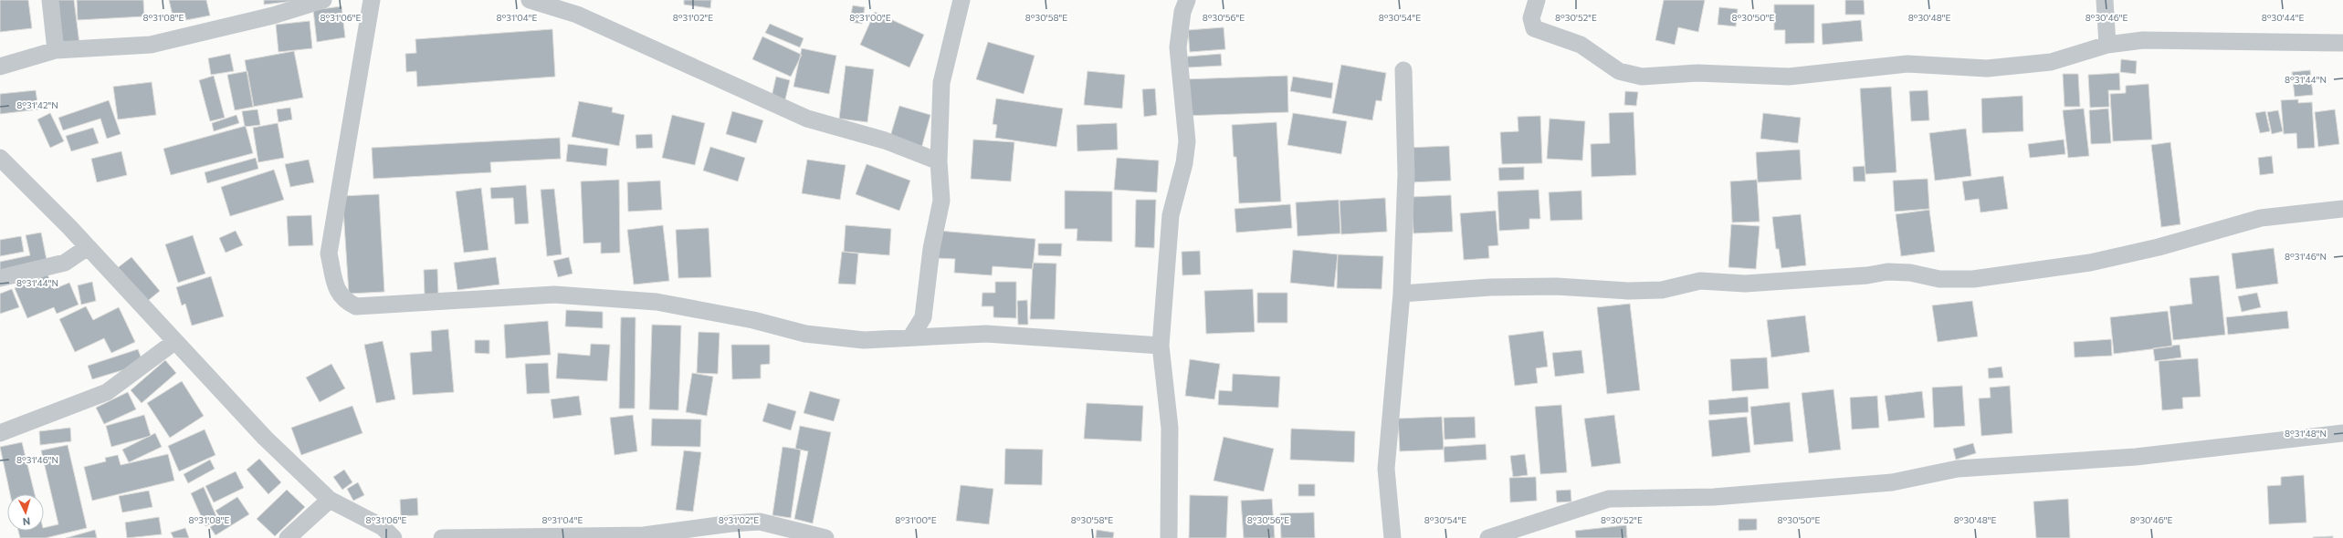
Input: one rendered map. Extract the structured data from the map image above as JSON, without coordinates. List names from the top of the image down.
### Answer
{
  "north": "bottom",
  "coordinates": [
    "8°31'08\"E",
    "8°31'06\"E",
    "8°31'04\"E",
    "8°31'02\"E",
    "8°31'00\"E",
    "8°30'58\"E",
    "8°30'56\"E",
    "8°30'54\"E",
    "8°30'52\"E",
    "8°30'50\"E",
    "8°30'48\"E",
    "8°30'46\"E",
    "8°30'44\"E",
    "8°31'44\"N",
    "8°31'42\"N",
    "8°31'46\"N",
    "8°31'48\"N"
  ]
}
